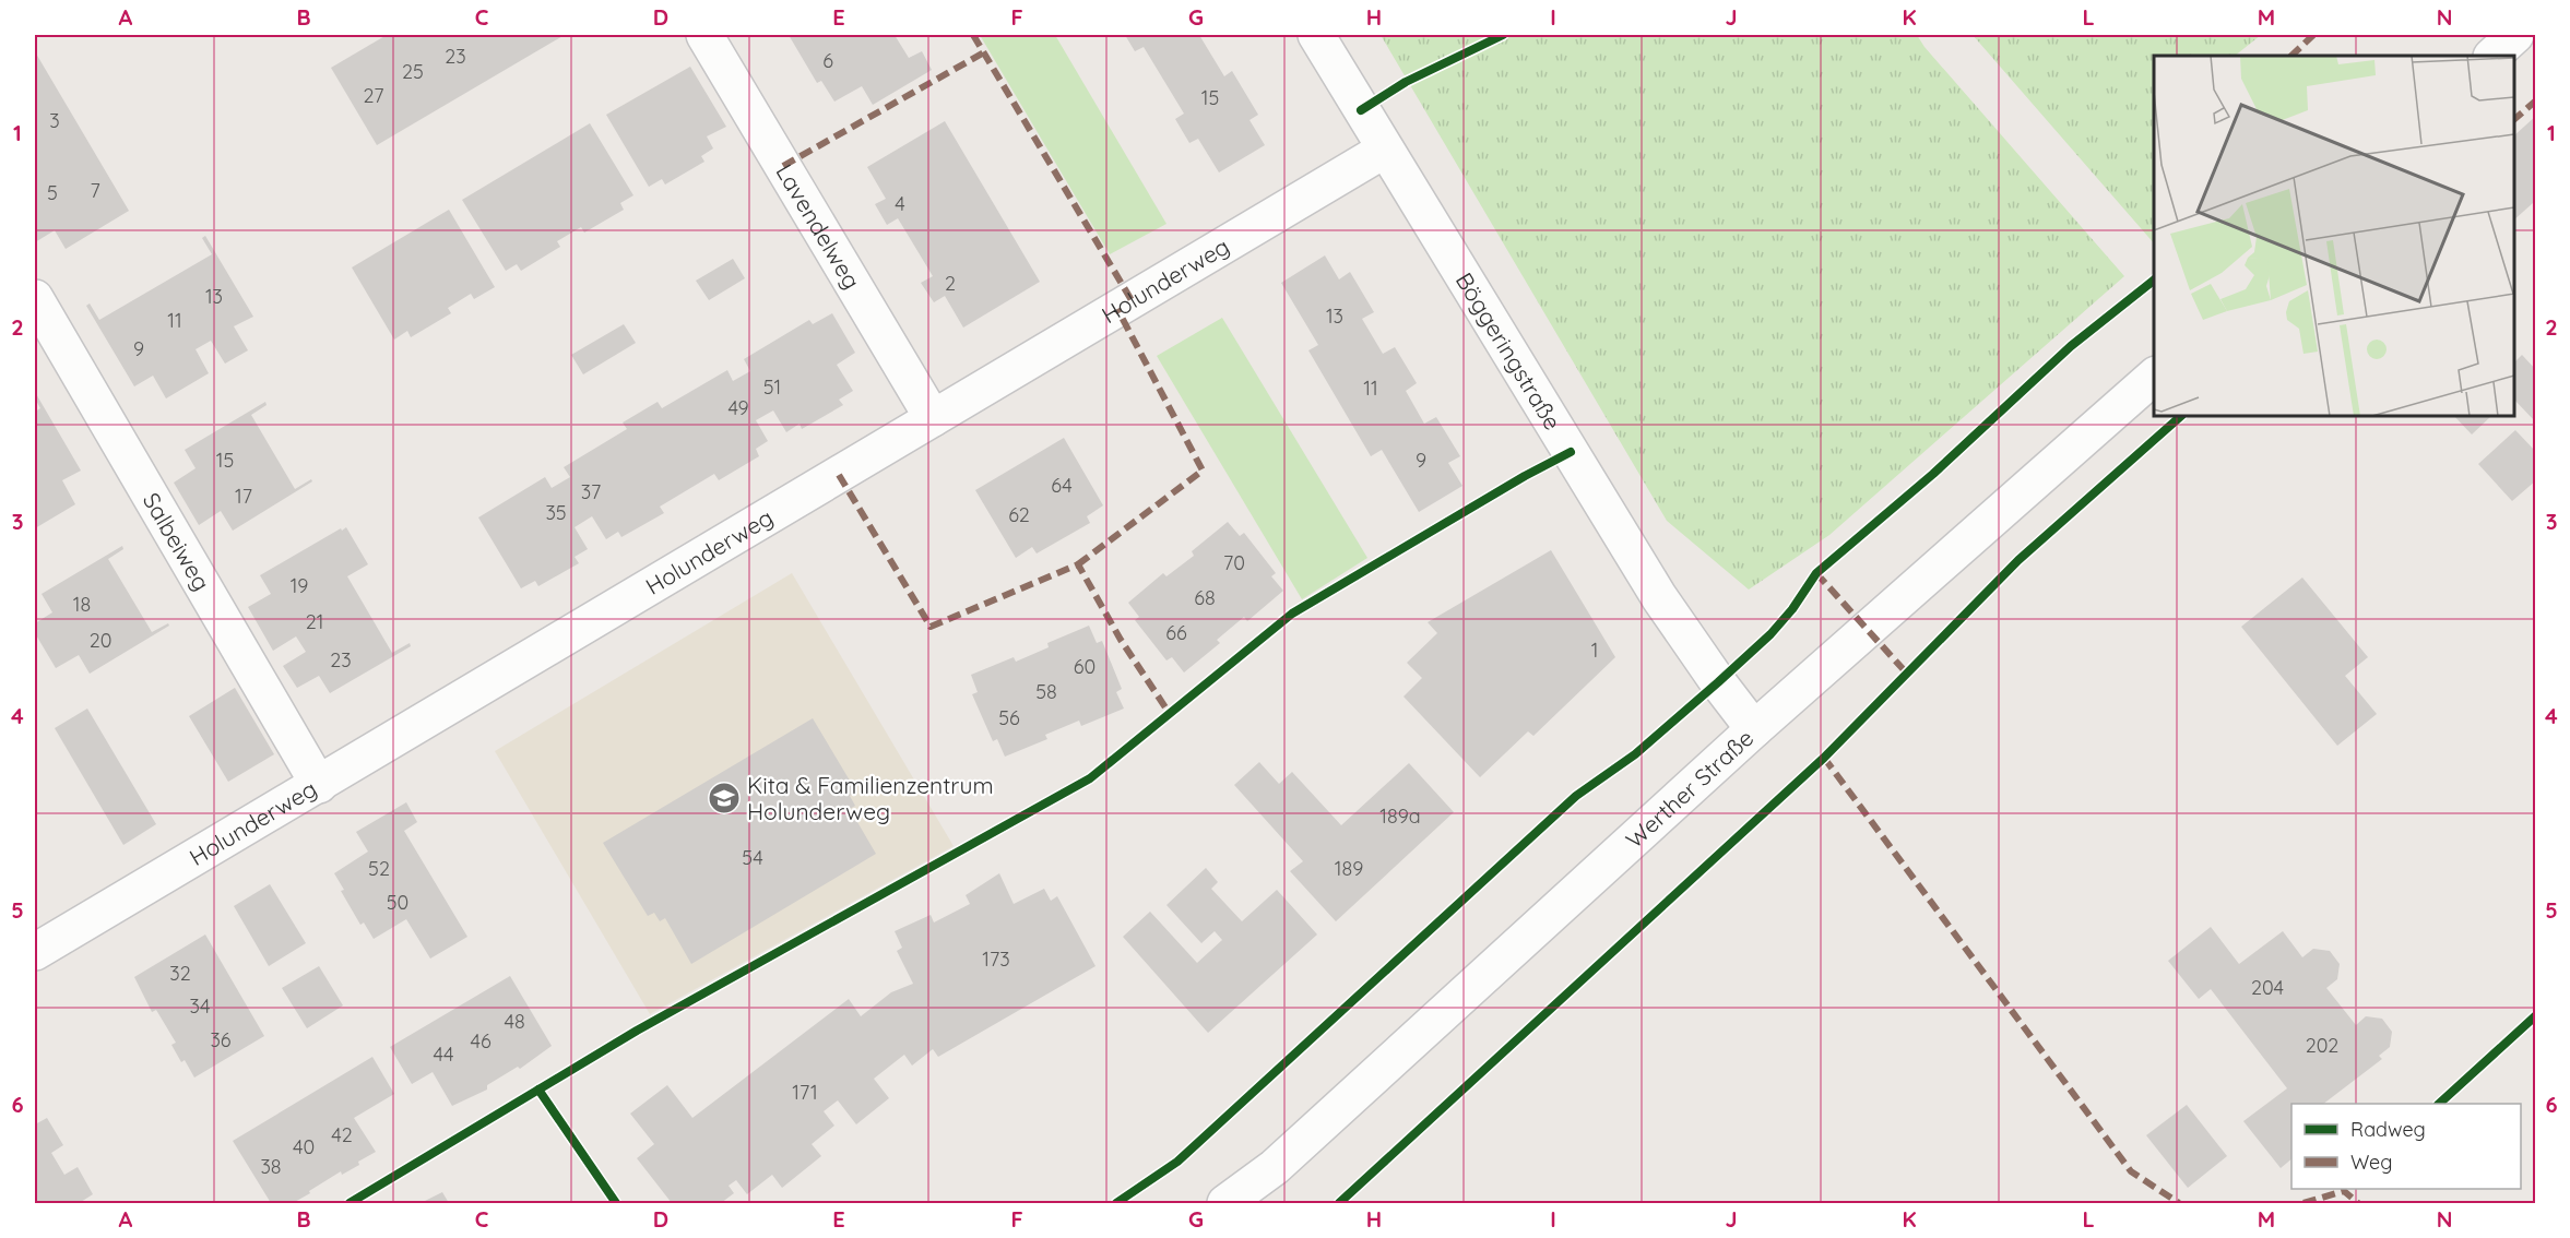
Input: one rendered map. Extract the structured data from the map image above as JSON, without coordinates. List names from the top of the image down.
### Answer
{
  "streets": {
    "street": [
      "Lavendelweg",
      "Holunderweg",
      "Böggeringstraße",
      "Salbeiweg",
      "Werther Straße"
    ]
  },
  "crossings": [
    ["Lavendelweg", "Holunderweg"],
    ["Holunderweg", "Böggeringstraße"],
    ["Holunderweg", "Salbeiweg"],
    ["Böggeringstraße", "Werther Straße"]
  ],
  "places": {
    "school or university": ["Kita & Familienzentrum Holunderweg"]
  },
  "house_numbers": [
    "23",
    "6",
    "25",
    "27",
    "15",
    "3",
    "7",
    "5",
    "4",
    "2",
    "13",
    "13",
    "11",
    "9",
    "51",
    "11",
    "49",
    "15",
    "9",
    "64",
    "37",
    "17",
    "35",
    "62",
    "70",
    "19",
    "68",
    "18",
    "21",
    "66",
    "20",
    "1",
    "23",
    "60",
    "58",
    "56",
    "189a",
    "54",
    "52",
    "189",
    "50",
    "173",
    "32",
    "204",
    "34",
    "48",
    "36",
    "46",
    "202",
    "44",
    "171",
    "42",
    "40",
    "38"
  ],
  "legend": ["Radweg", "Weg"],
  "grid": {
    "columns": [
      "A",
      "B",
      "C",
      "D",
      "E",
      "F",
      "G",
      "H",
      "I",
      "J",
      "K",
      "L",
      "M",
      "N"
    ],
    "rows": [
      "1",
      "2",
      "3",
      "4",
      "5",
      "6"
    ]
  }
}
